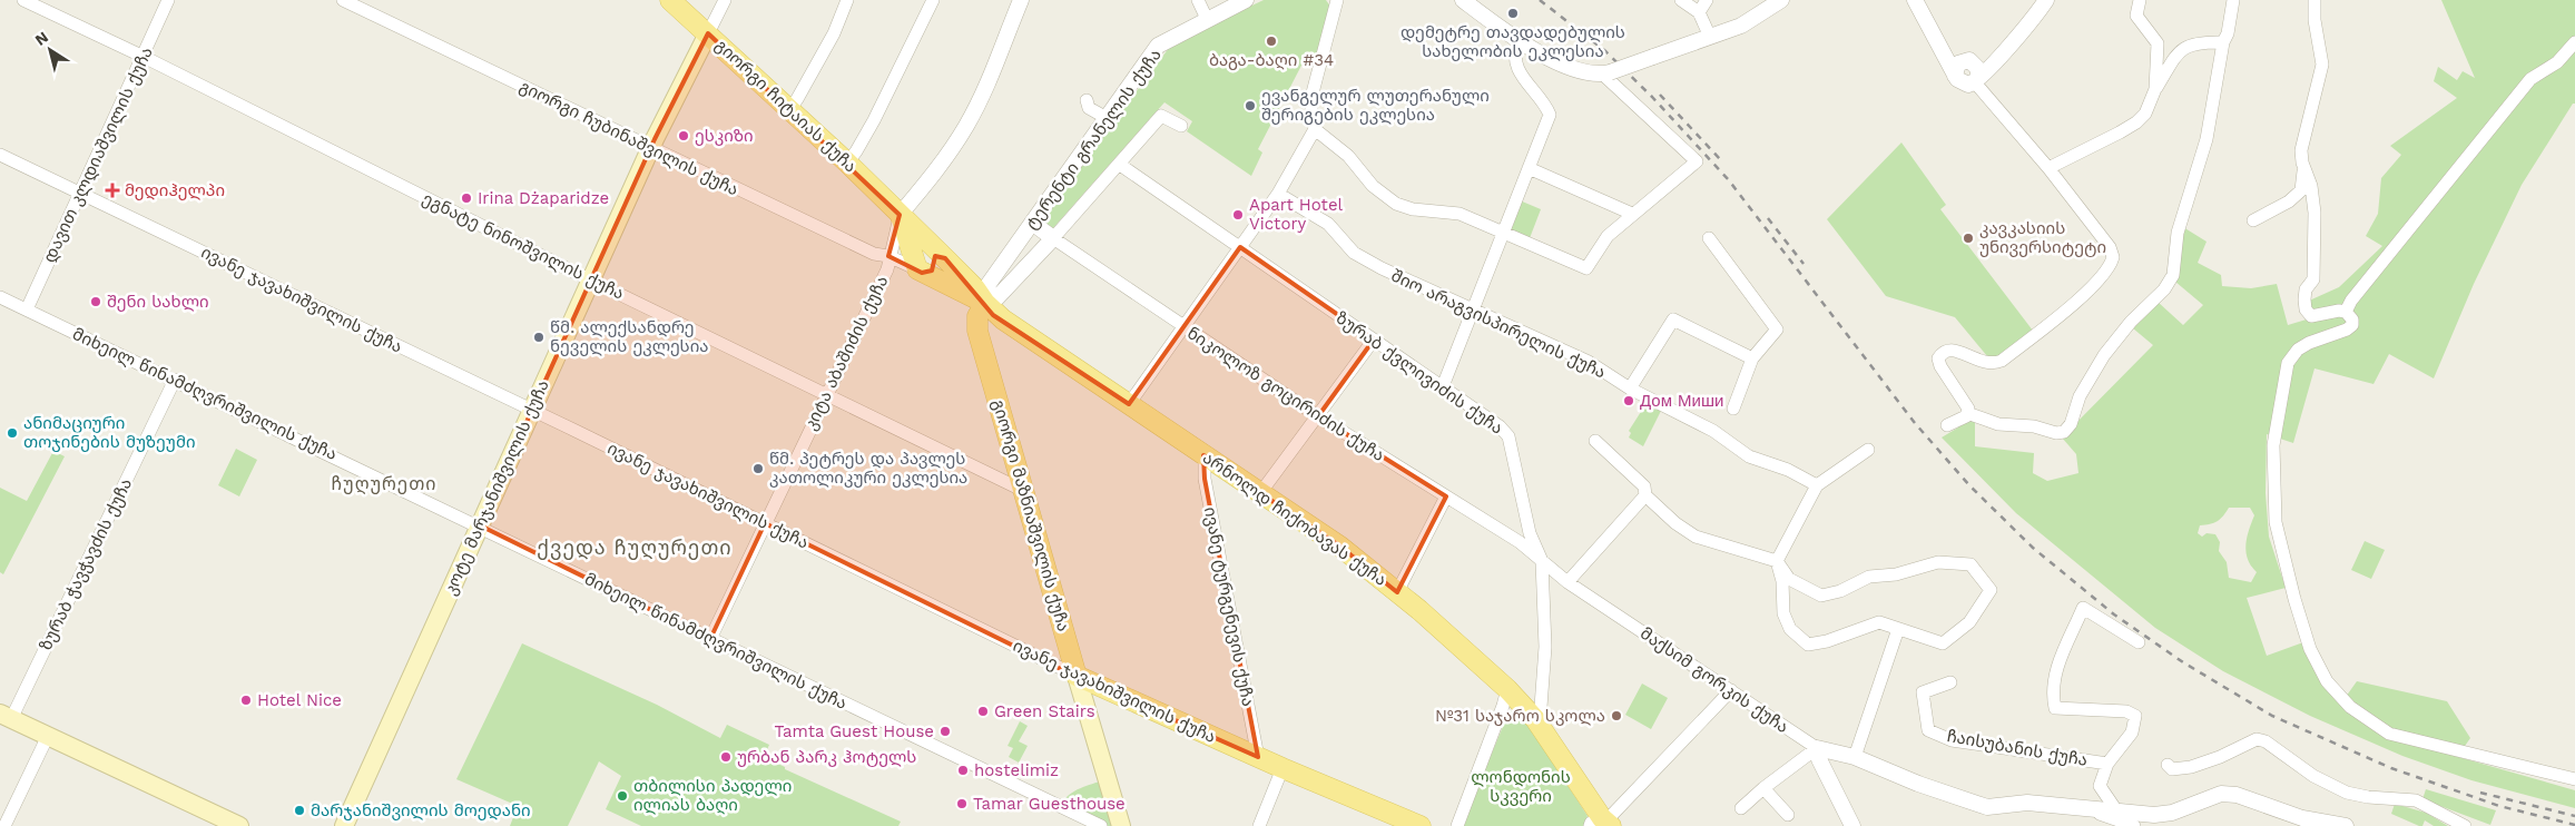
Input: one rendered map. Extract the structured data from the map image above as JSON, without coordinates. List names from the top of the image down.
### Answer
{
  "streets": {
    "main road": [
      "გიორგი ჩიტაიას ქუჩა",
      "ივანე ჯავახიშვილის ქუჩა",
      "კოტე მარჯანიშვილის ქუჩა",
      "გიორგი მაზნიაშვილის ქუჩა",
      "არნოლდ ჩიქობავას ქუჩა"
    ],
    "street": [
      "გიორგი ჩუბინაშვილის ქუჩა",
      "ტერენტი გრანელის ქუჩა",
      "დავით კლდიაშვილის ქუჩა",
      "ეგნატე ნინოშვილის ქუჩა",
      "შიო არაგვისპირელის ქუჩა",
      "კიტა აბაშიძის ქუჩა",
      "ზურაბ ქვლივიძის ქუჩა",
      "მიხეილ წინამძღვრიშვილის ქუჩა",
      "ნიკოლოზ გოცირიძის ქუჩა",
      "ზურაბ ჭავჭავძის ქუჩა",
      "ივანე ტურგენევის ქუჩა",
      "მაქსიმ გორკის ქუჩა",
      "ჩაისუბანის ქუჩა"
    ]
  },
  "crossings": [
    ["გიორგი ჩიტაიას ქუჩა", "გიორგი ჩუბინაშვილის ქუჩა"],
    ["გიორგი ჩიტაიას ქუჩა", "ტერენტი გრანელის ქუჩა"],
    ["გიორგი ჩიტაიას ქუჩა", "კიტა აბაშიძის ქუჩა"],
    ["გიორგი ჩიტაიას ქუჩა", "კოტე მარჯანიშვილის ქუჩა"],
    ["გიორგი ჩიტაიას ქუჩა", "გიორგი მაზნიაშვილის ქუჩა"],
    ["გიორგი ჩიტაიას ქუჩა", "არნოლდ ჩიქობავას ქუჩა"],
    ["გიორგი ჩუბინაშვილის ქუჩა", "კიტა აბაშიძის ქუჩა"],
    ["გიორგი ჩუბინაშვილის ქუჩა", "კოტე მარჯანიშვილის ქუჩა"],
    ["ტერენტი გრანელის ქუჩა", "ზურაბ ქვლივიძის ქუჩა"],
    ["ტერენტი გრანელის ქუჩა", "ნიკოლოზ გოცირიძის ქუჩა"],
    ["ტერენტი გრანელის ქუჩა", "გიორგი მაზნიაშვილის ქუჩა"],
    ["ტერენტი გრანელის ქუჩა", "არნოლდ ჩიქობავას ქუჩა"],
    ["დავით კლდიაშვილის ქუჩა", "ეგნატე ნინოშვილის ქუჩა"],
    ["დავით კლდიაშვილის ქუჩა", "ივანე ჯავახიშვილის ქუჩა"],
    ["დავით კლდიაშვილის ქუჩა", "მიხეილ წინამძღვრიშვილის ქუჩა"],
    ["ეგნატე ნინოშვილის ქუჩა", "კიტა აბაშიძის ქუჩა"],
    ["ეგნატე ნინოშვილის ქუჩა", "კოტე მარჯანიშვილის ქუჩა"],
    ["ეგნატე ნინოშვილის ქუჩა", "გიორგი მაზნიაშვილის ქუჩა"],
    ["ივანე ჯავახიშვილის ქუჩა", "კიტა აბაშიძის ქუჩა"],
    ["ივანე ჯავახიშვილის ქუჩა", "კოტე მარჯანიშვილის ქუჩა"],
    ["ივანე ჯავახიშვილის ქუჩა", "გიორგი მაზნიაშვილის ქუჩა"],
    ["ივანე ჯავახიშვილის ქუჩა", "ივანე ტურგენევის ქუჩა"],
    ["კიტა აბაშიძის ქუჩა", "მიხეილ წინამძღვრიშვილის ქუჩა"],
    ["ზურაბ ქვლივიძის ქუჩა", "ნიკოლოზ გოცირიძის ქუჩა"],
    ["ზურაბ ქვლივიძის ქუჩა", "არნოლდ ჩიქობავას ქუჩა"],
    ["ზურაბ ქვლივიძის ქუჩა", "მაქსიმ გორკის ქუჩა"],
    ["მიხეილ წინამძღვრიშვილის ქუჩა", "კოტე მარჯანიშვილის ქუჩა"],
    ["მიხეილ წინამძღვრიშვილის ქუჩა", "ზურაბ ჭავჭავძის ქუჩა"],
    ["ნიკოლოზ გოცირიძის ქუჩა", "მაქსიმ გორკის ქუჩა"],
    ["გიორგი მაზნიაშვილის ქუჩა", "არნოლდ ჩიქობავას ქუჩა"],
    ["არნოლდ ჩიქობავას ქუჩა", "ივანე ტურგენევის ქუჩა"]
  ],
  "districts": ["ჩუღურეთი", "ქვედა ჩუღურეთი"],
  "parks": ["ლონდონის სკვერი"],
  "places": {
    "other": [
      "დემეტრე თავდადებულის სახელობის ეკლესია",
      "ბაგა-ბაღი #34",
      "ევანგელურ ლუთერანული შერიგების ეკლესია",
      "ესკიზი",
      "Irina Dżaparidze",
      "Apart Hotel Victory",
      "კავკასიის უნივერსიტეტი",
      "შენი სახლი",
      "წმ. ალექსანდრე ნეველის ეკლესია",
      "Дом Миши",
      "ანიმაციური თოჯინების მუზეუმი",
      "წმ. პეტრეს და პავლეს კათოლიკური ეკლესია",
      "Hotel Nice",
      "Green Stairs",
      "№31 საჯარო სკოლა",
      "Tamta Guest House",
      "ურბან პარკ ჰოტელს",
      "hostelimiz",
      "თბილისი პადელი ილიას ბაღი",
      "Tamar Guesthouse",
      "მარჯანიშვილის მოედანი"
    ],
    "health": ["მედიჰელპი"]
  },
  "north": "top left"
}
